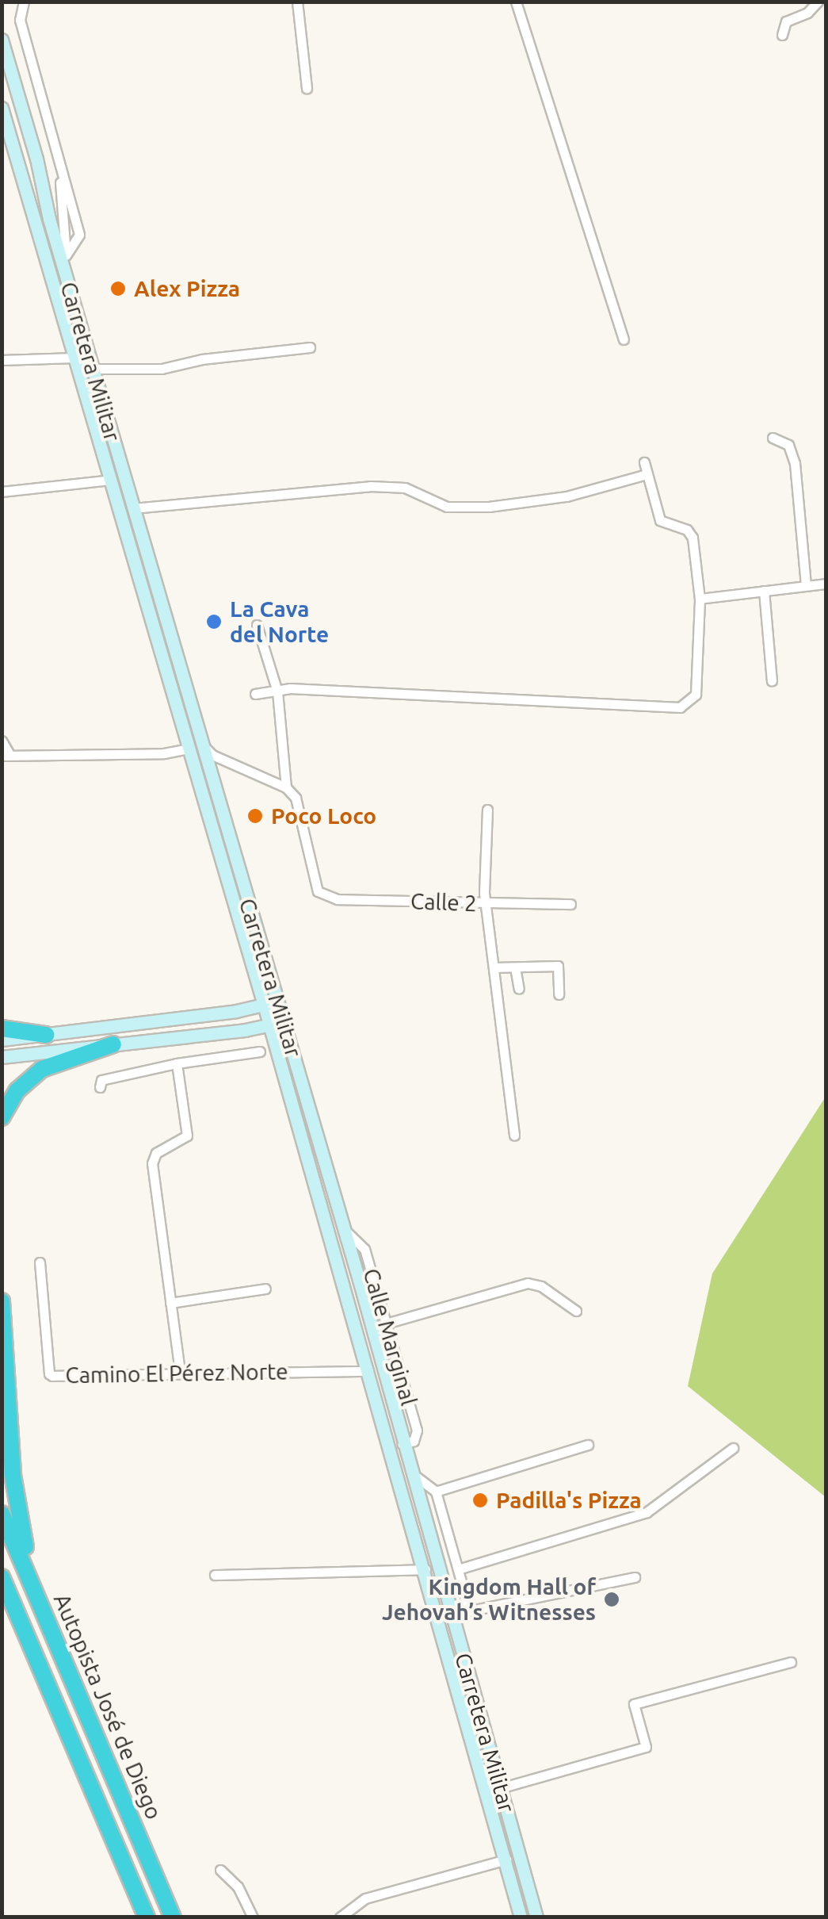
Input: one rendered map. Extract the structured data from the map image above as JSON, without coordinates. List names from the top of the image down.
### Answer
{
  "streets": {
    "highway": ["Autopista José de Diego"],
    "main road": ["Carretera Militar"],
    "street": ["Calle 2", "Calle Marginal", "Camino El Pérez Norte"]
  },
  "crossings": [
    ["Carretera Militar", "Calle Marginal"],
    ["Carretera Militar", "Camino El Pérez Norte"]
  ],
  "places": [
    "Alex Pizza",
    "La Cava del Norte",
    "Poco Loco",
    "Padilla's Pizza",
    "Kingdom Hall of Jehovah’s Witnesses"
  ]
}
